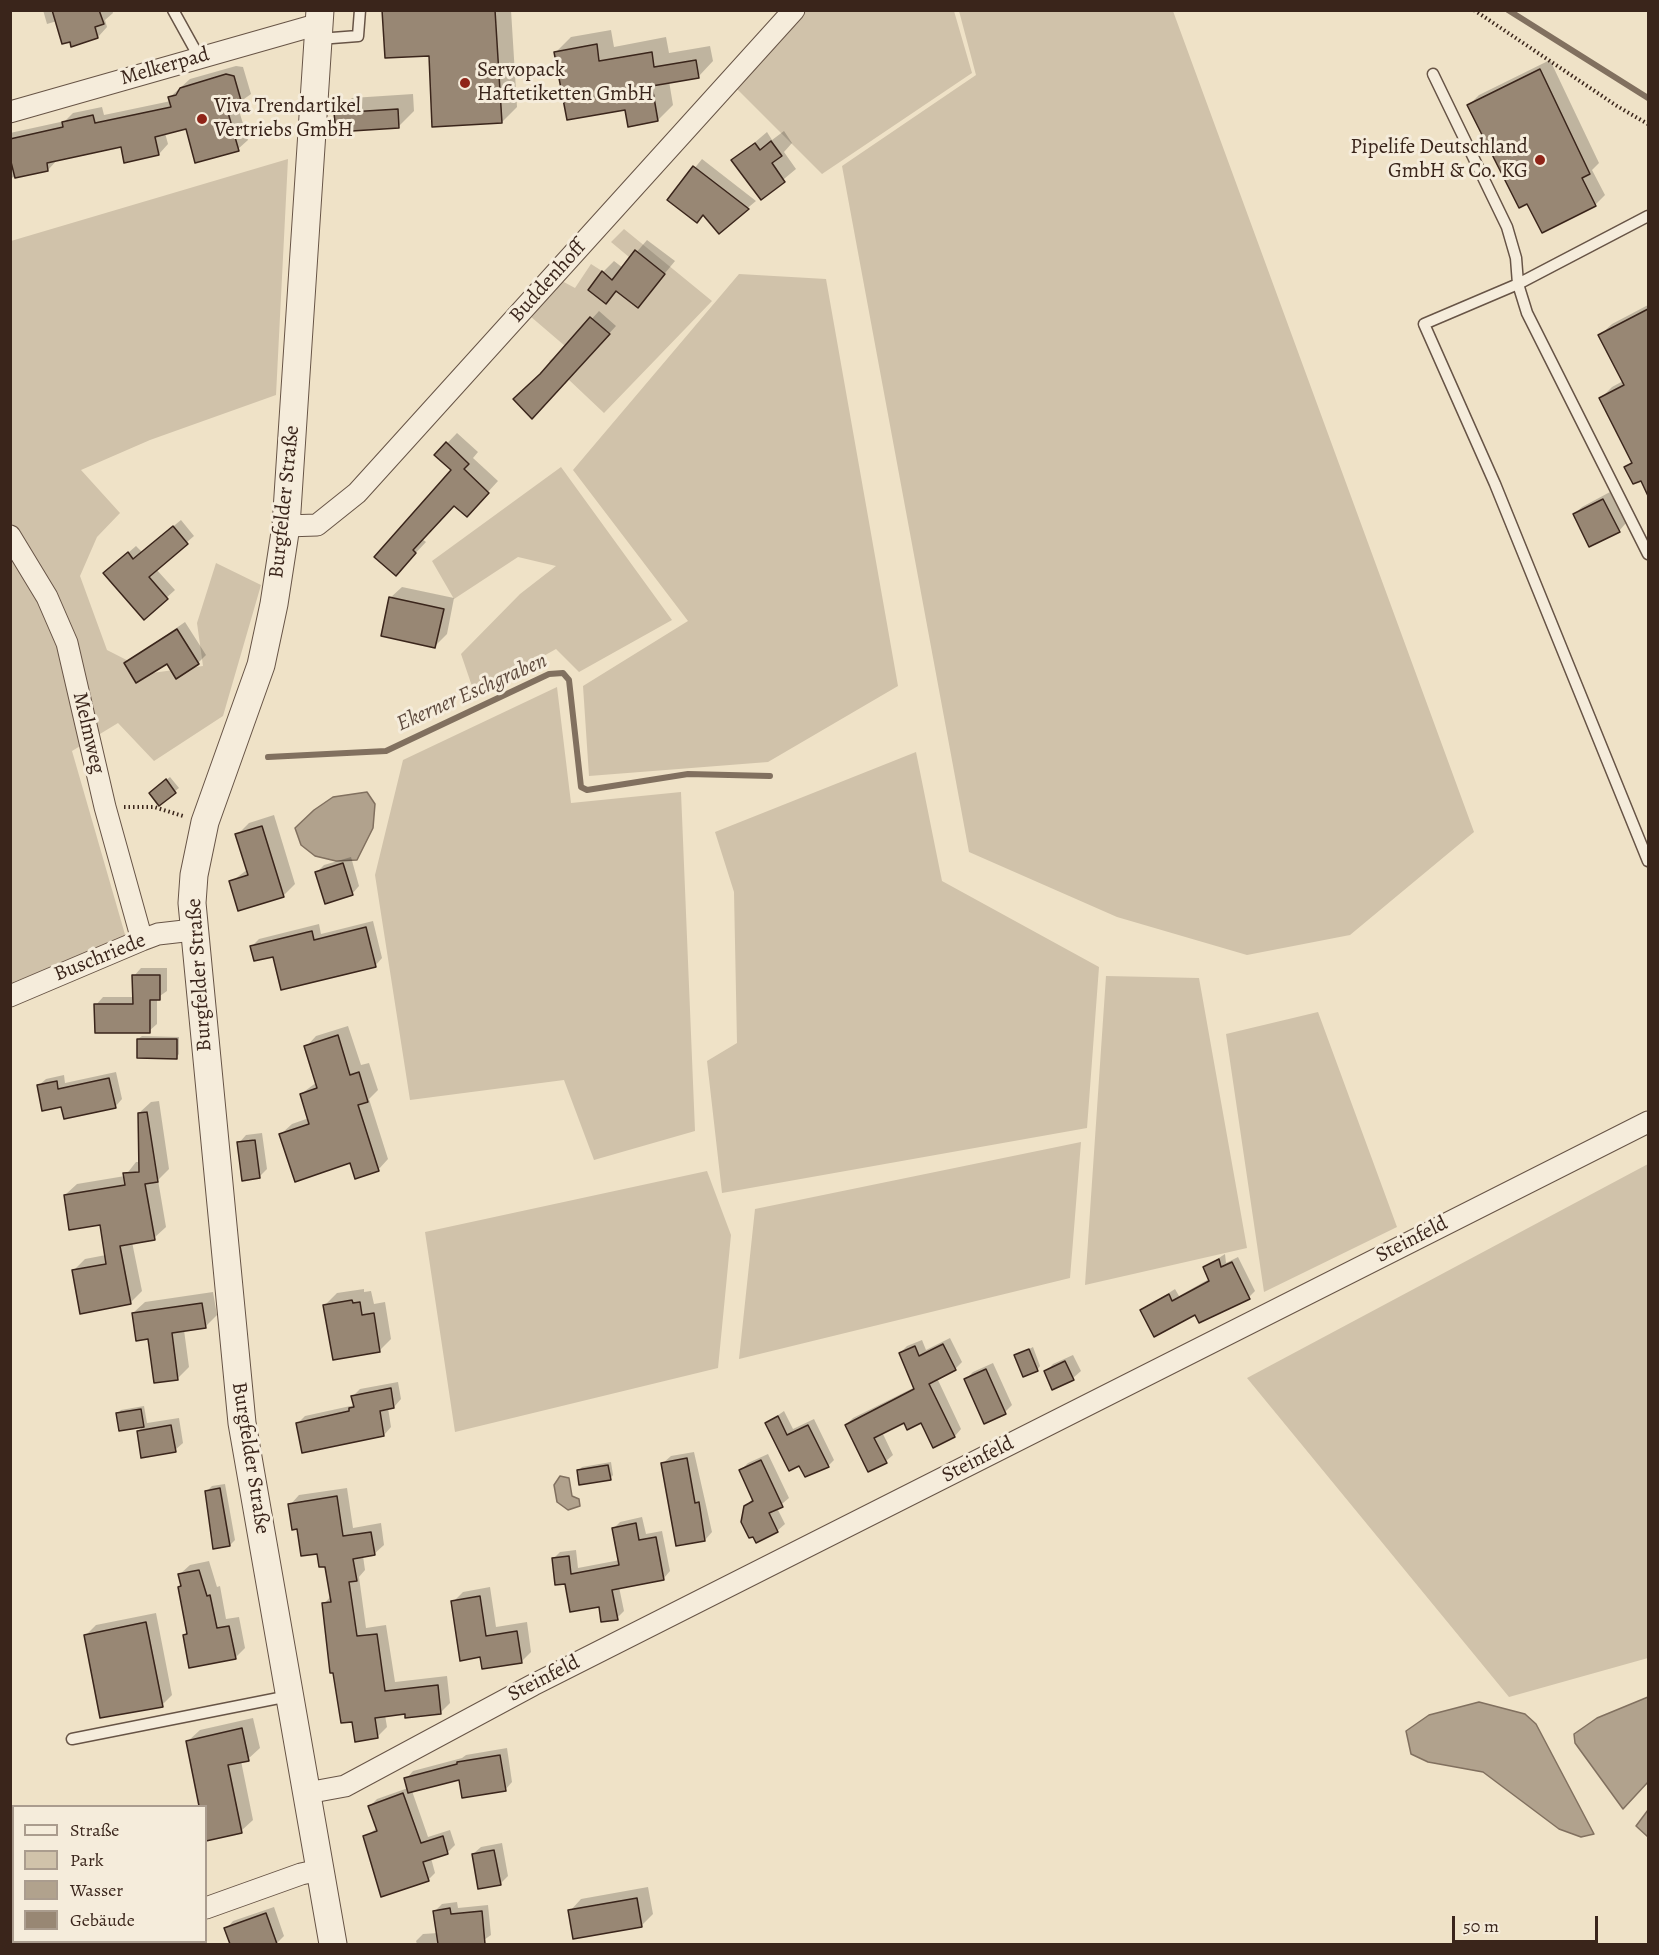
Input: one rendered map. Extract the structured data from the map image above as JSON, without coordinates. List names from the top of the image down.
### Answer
{
  "streets": {
    "street": [
      "Melkerpad",
      "Buddenhoff",
      "Burgfelder Straße",
      "Melmweg",
      "Buschriede",
      "Steinfeld"
    ]
  },
  "crossings": [
    ["Melkerpad", "Burgfelder Straße"],
    ["Buddenhoff", "Burgfelder Straße"],
    ["Burgfelder Straße", "Buschriede"],
    ["Burgfelder Straße", "Steinfeld"],
    ["Melmweg", "Buschriede"]
  ],
  "water": ["Ekerner Eschgraben"],
  "places": ["Servopack Haftetiketten GmbH", "Viva Trendartikel Vertriebs GmbH", "Pipelife Deutschland GmbH & Co. KG"],
  "legend": [
    "Straße",
    "Park",
    "Wasser",
    "Gebäude"
  ],
  "scale_bar": "50 m"
}
